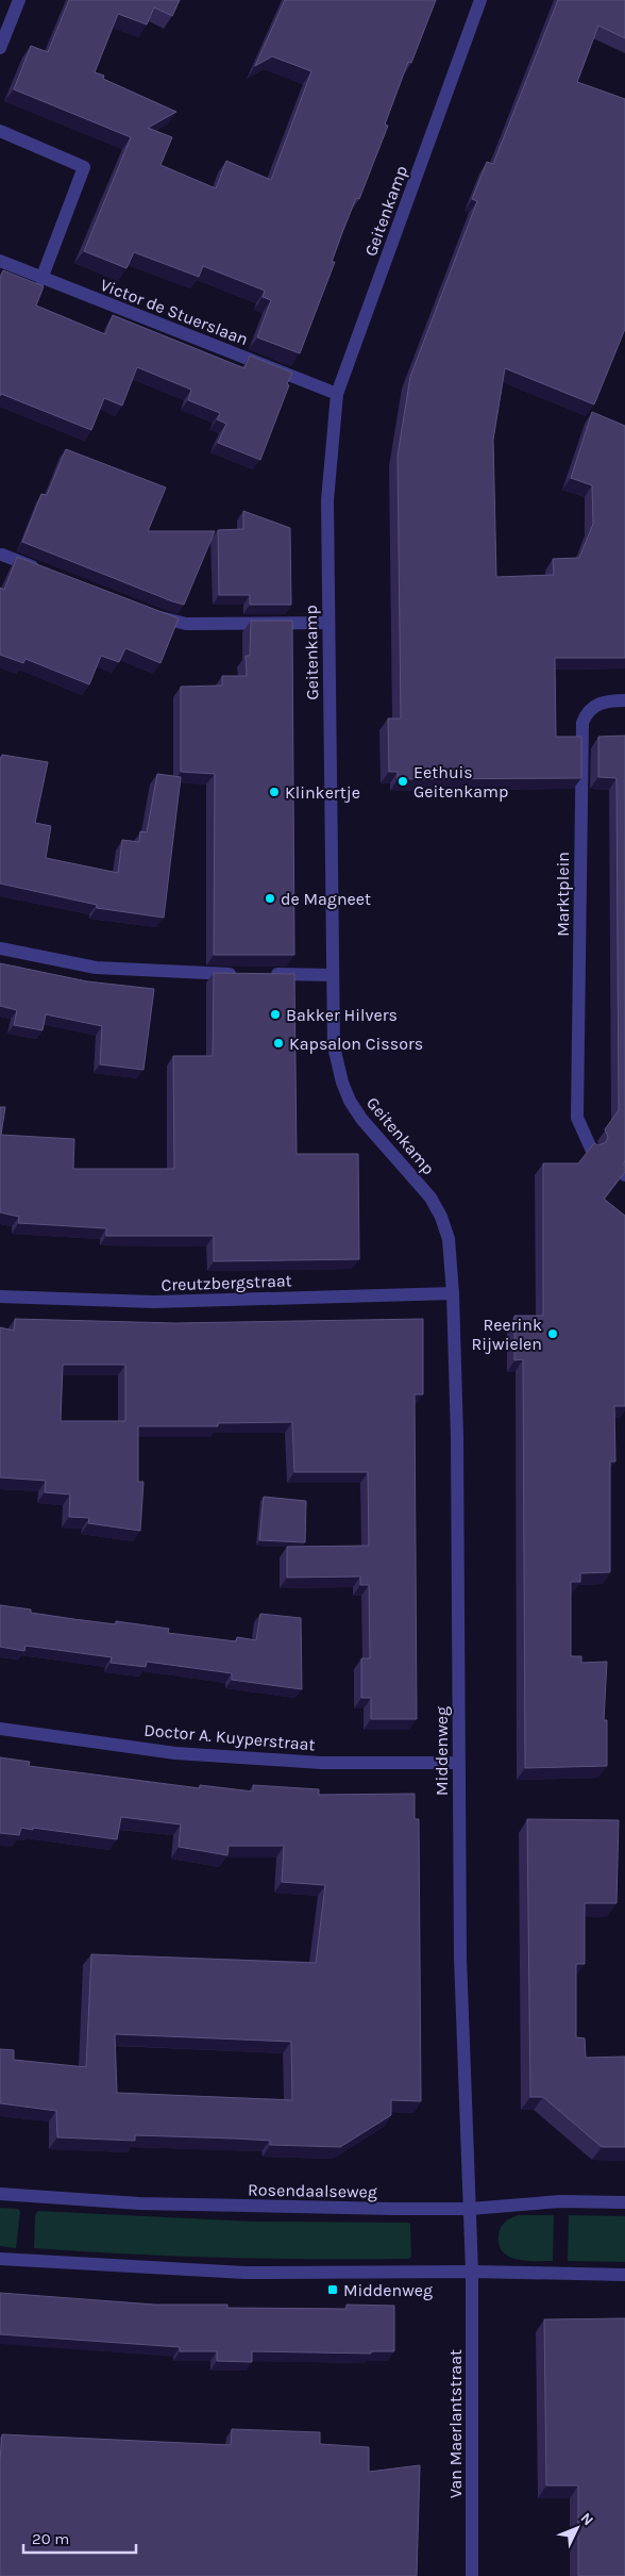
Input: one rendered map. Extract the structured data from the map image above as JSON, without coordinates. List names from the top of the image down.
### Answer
{
  "streets": {
    "street": [
      "Geitenkamp",
      "Victor de Stuerslaan",
      "Marktplein",
      "Creutzbergstraat",
      "Doctor A. Kuyperstraat",
      "Middenweg",
      "Rosendaalseweg",
      "Van Maerlantstraat"
    ]
  },
  "crossings": [
    ["Geitenkamp", "Victor de Stuerslaan"],
    ["Geitenkamp", "Creutzbergstraat"],
    ["Geitenkamp", "Middenweg"],
    ["Creutzbergstraat", "Middenweg"],
    ["Doctor A. Kuyperstraat", "Middenweg"],
    ["Middenweg", "Rosendaalseweg"],
    ["Middenweg", "Van Maerlantstraat"]
  ],
  "places": {
    "other": [
      "Eethuis Geitenkamp",
      "Klinkertje",
      "de Magneet",
      "Bakker Hilvers",
      "Kapsalon Cissors",
      "Reerink Rijwielen"
    ],
    "transit": ["Middenweg"]
  },
  "scale_bar": "20 m",
  "north": "top right"
}
